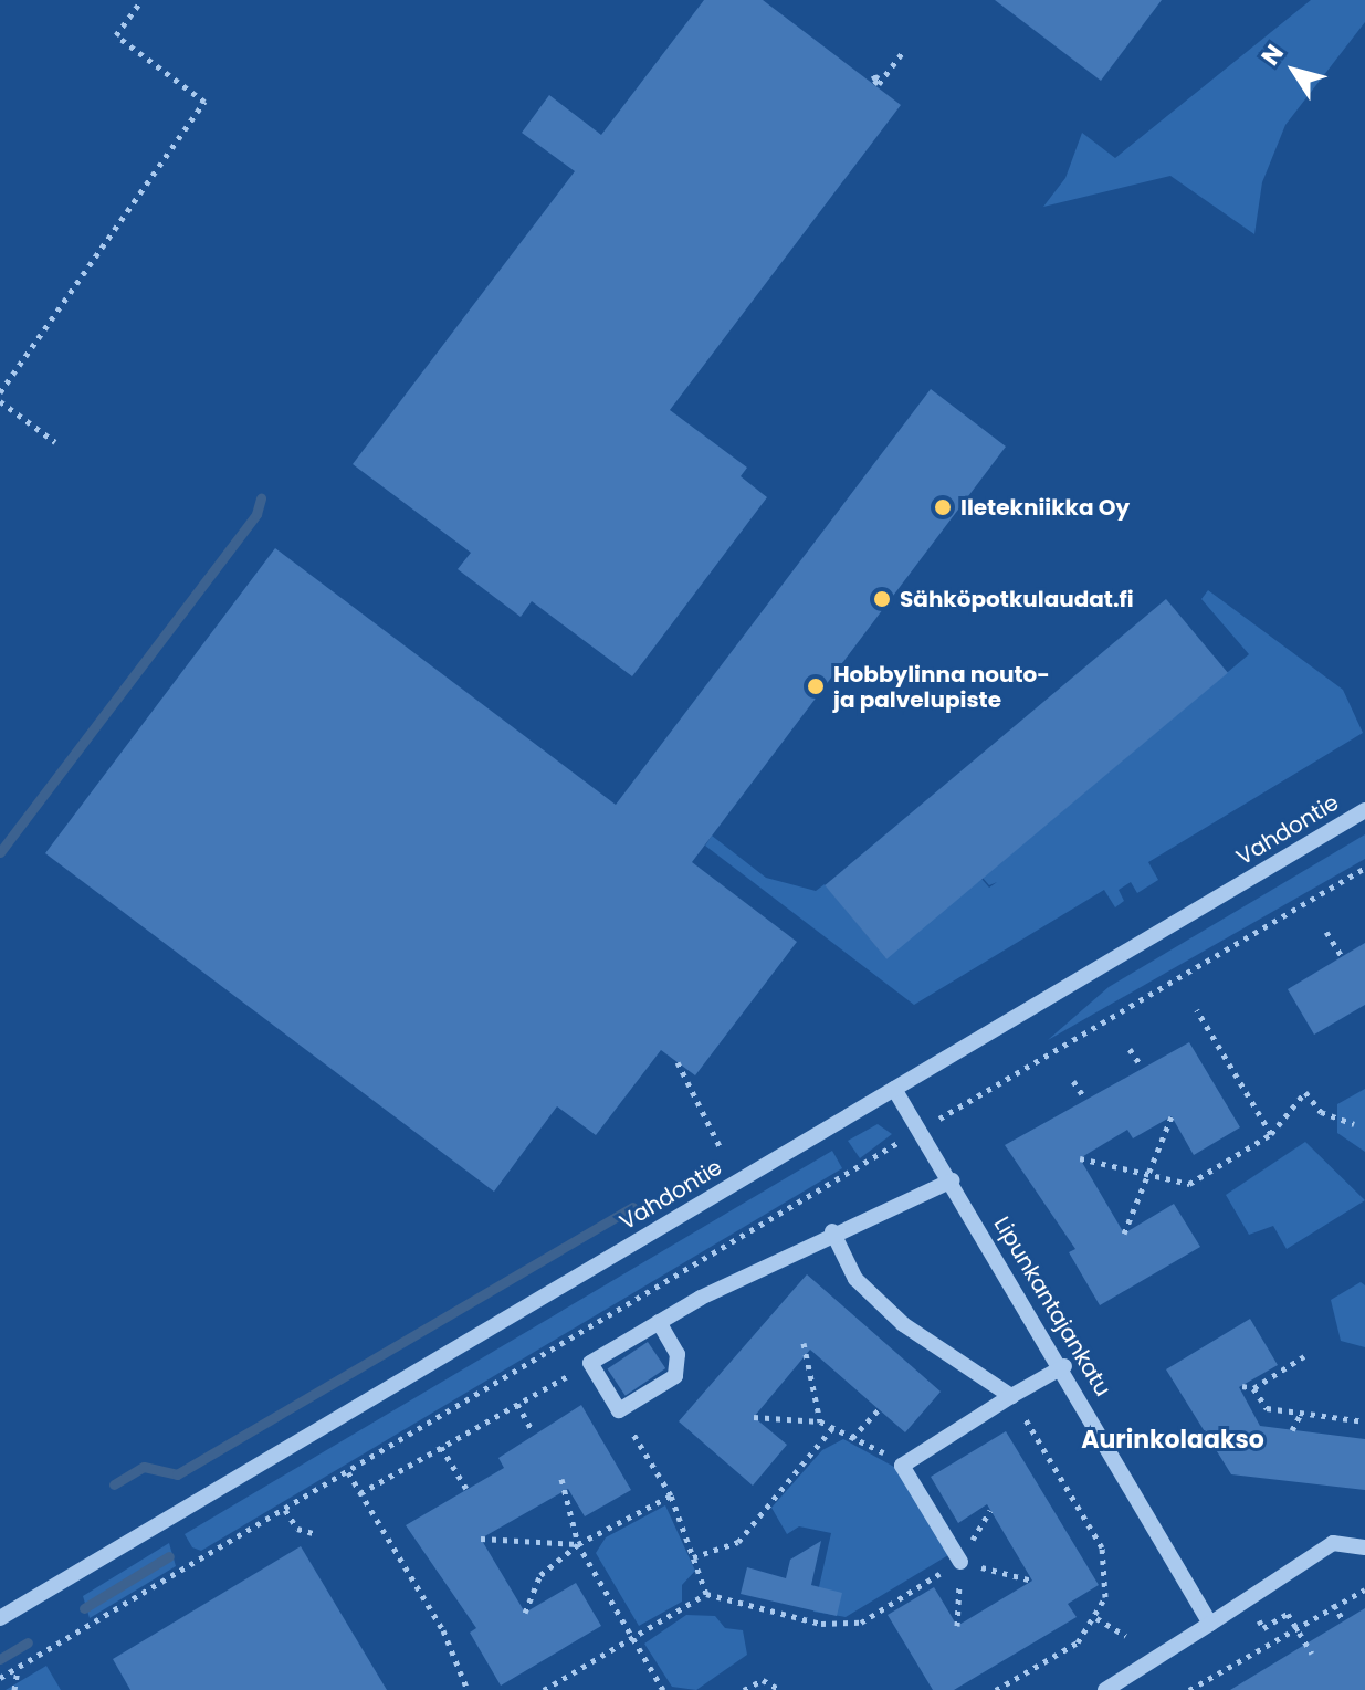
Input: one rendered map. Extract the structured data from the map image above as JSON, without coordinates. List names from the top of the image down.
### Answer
{
  "streets": {
    "street": ["Vahdontie", "Lipunkantajankatu"]
  },
  "crossings": [
    ["Vahdontie", "Lipunkantajankatu"]
  ],
  "districts": ["Aurinkolaakso"],
  "places": ["Iletekniikka Oy", "Sähköpotkulaudat.fi", "Hobbylinna nouto- ja palvelupiste"],
  "north": "top left"
}
